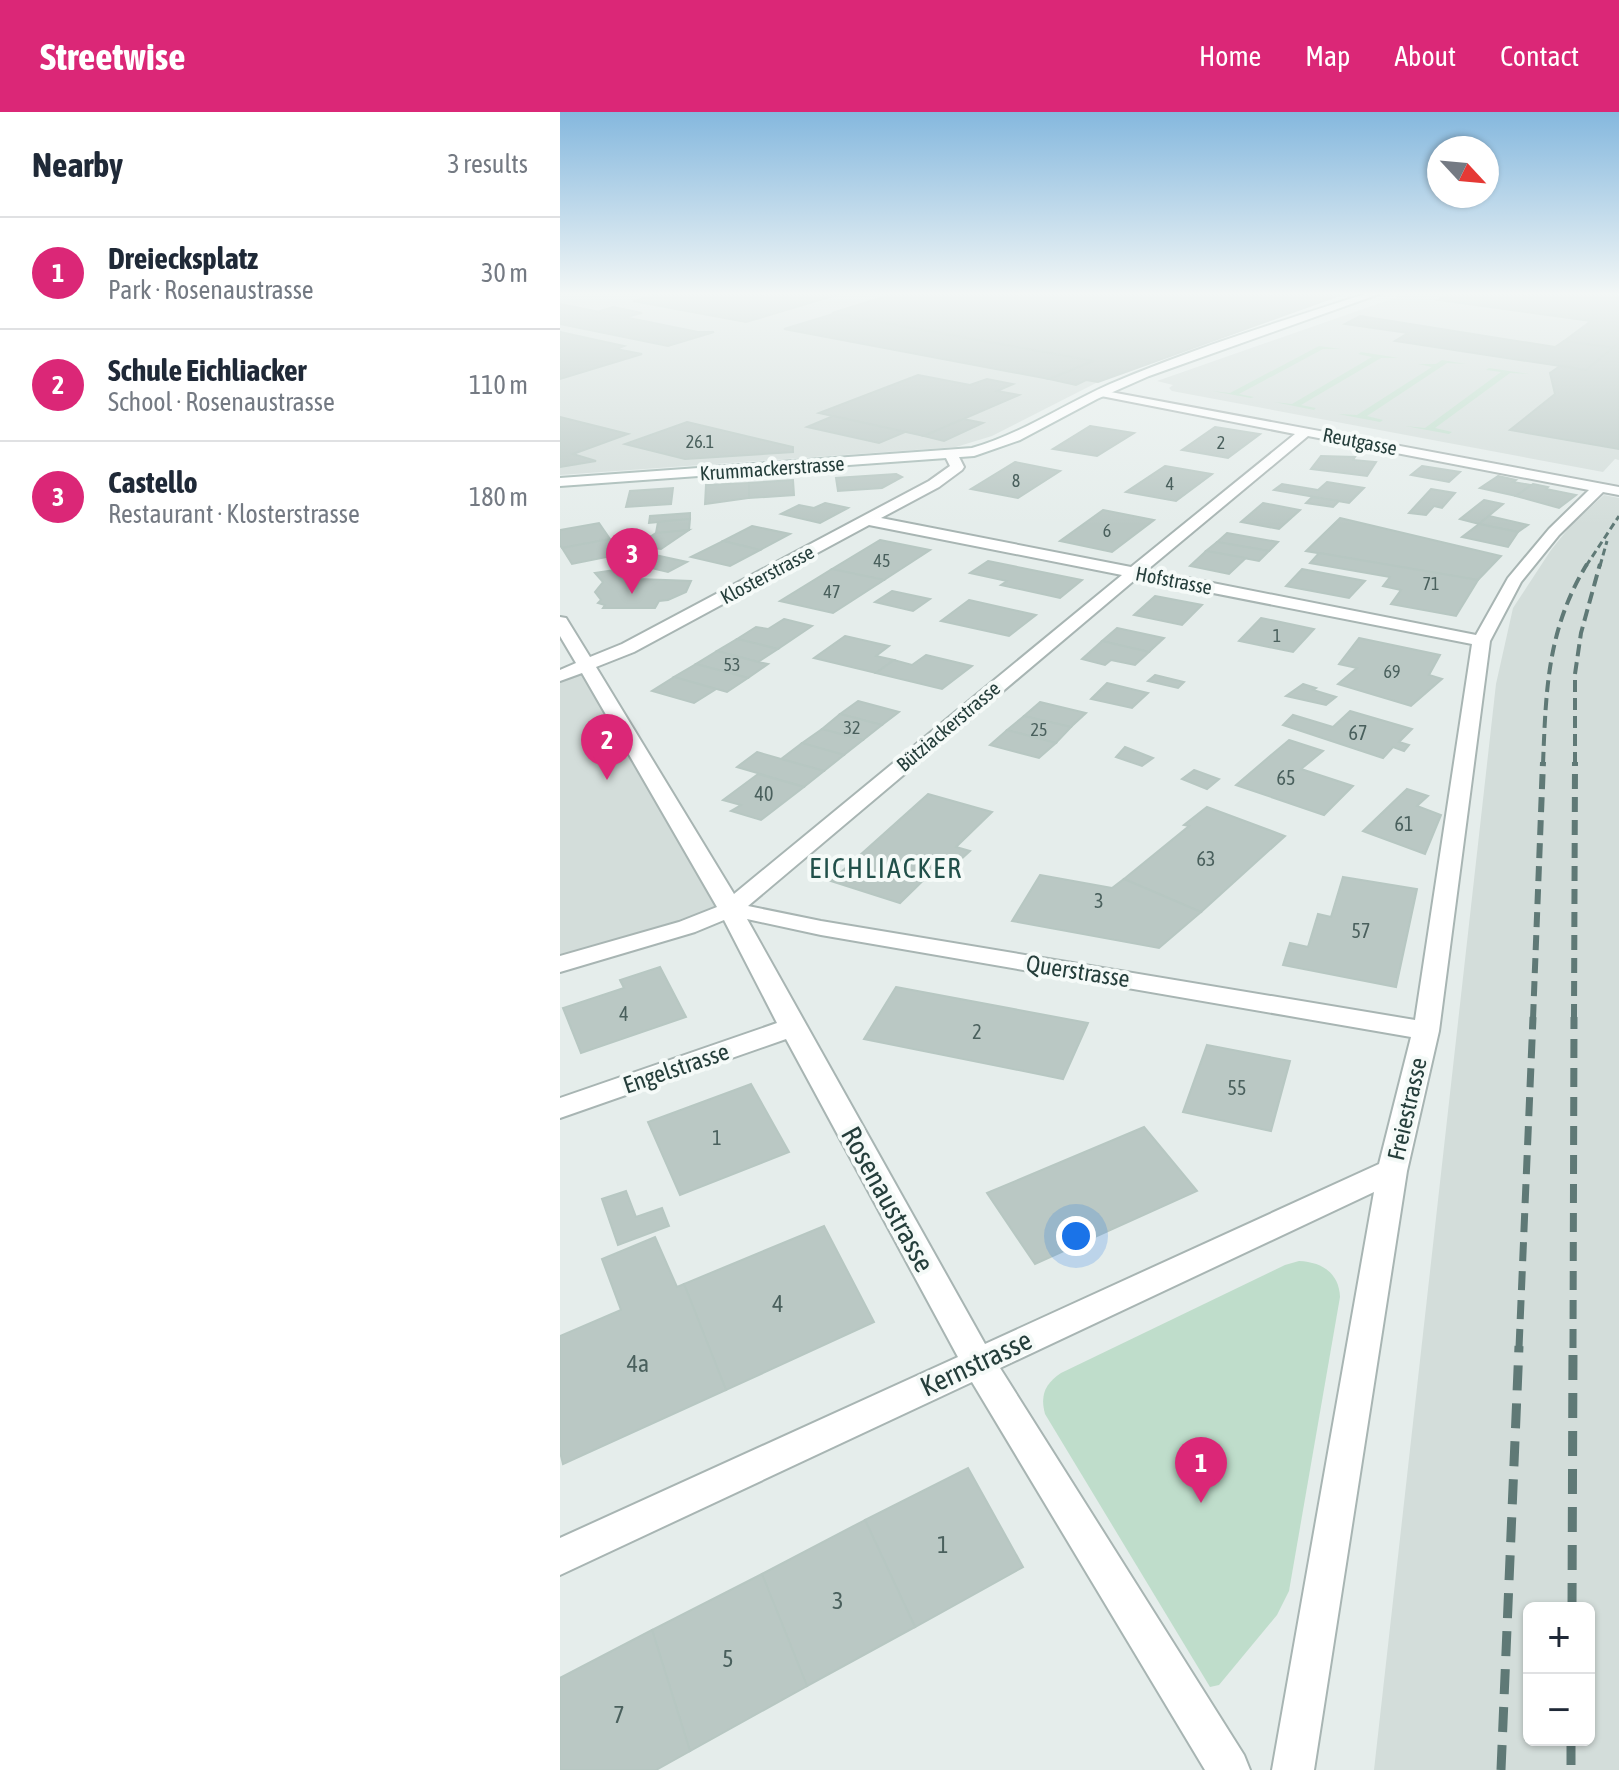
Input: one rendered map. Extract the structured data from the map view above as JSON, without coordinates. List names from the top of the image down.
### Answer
{
  "streets": {
    "street": [
      "Reutgasse",
      "Krummackerstrasse",
      "Klosterstrasse",
      "Hofstrasse",
      "Bütziackerstrasse",
      "Querstrasse",
      "Engelstrasse",
      "Freiestrasse",
      "Rosenaustrasse",
      "Kernstrasse"
    ]
  },
  "crossings": [
    ["Reutgasse", "Krummackerstrasse"],
    ["Reutgasse", "Bütziackerstrasse"],
    ["Reutgasse", "Freiestrasse"],
    ["Krummackerstrasse", "Klosterstrasse"],
    ["Klosterstrasse", "Hofstrasse"],
    ["Klosterstrasse", "Rosenaustrasse"],
    ["Hofstrasse", "Bütziackerstrasse"],
    ["Hofstrasse", "Freiestrasse"],
    ["Bütziackerstrasse", "Querstrasse"],
    ["Bütziackerstrasse", "Rosenaustrasse"],
    ["Querstrasse", "Freiestrasse"],
    ["Querstrasse", "Rosenaustrasse"],
    ["Engelstrasse", "Rosenaustrasse"],
    ["Freiestrasse", "Kernstrasse"],
    ["Rosenaustrasse", "Kernstrasse"]
  ],
  "districts": ["EICHLIACKER"],
  "house_numbers": [
    "26.1",
    "2",
    "8",
    "4",
    "6",
    "45",
    "71",
    "47",
    "1",
    "53",
    "69",
    "32",
    "25",
    "67",
    "65",
    "40",
    "61",
    "63",
    "3",
    "57",
    "4",
    "2",
    "55",
    "1",
    "4",
    "4a",
    "1",
    "3",
    "5",
    "7"
  ],
  "north": "bottom right",
  "page": {
    "header": "Streetwise",
    "nav": [
      "Home",
      "Map",
      "About",
      "Contact"
    ],
    "heading": ["Nearby", "3 results"],
    "list": [
      {
        "mark": "1",
        "name": "Dreiecksplatz",
        "note": "Park · Rosenaustrasse",
        "value": "30 m"
      },
      {
        "mark": "2",
        "name": "Schule Eichliacker",
        "note": "School · Rosenaustrasse",
        "value": "110 m"
      },
      {
        "mark": "3",
        "name": "Castello",
        "note": "Restaurant · Klosterstrasse",
        "value": "180 m"
      }
    ],
    "pins": ["3", "2", "1"],
    "map_buttons": ["+", "−"]
  }
}
